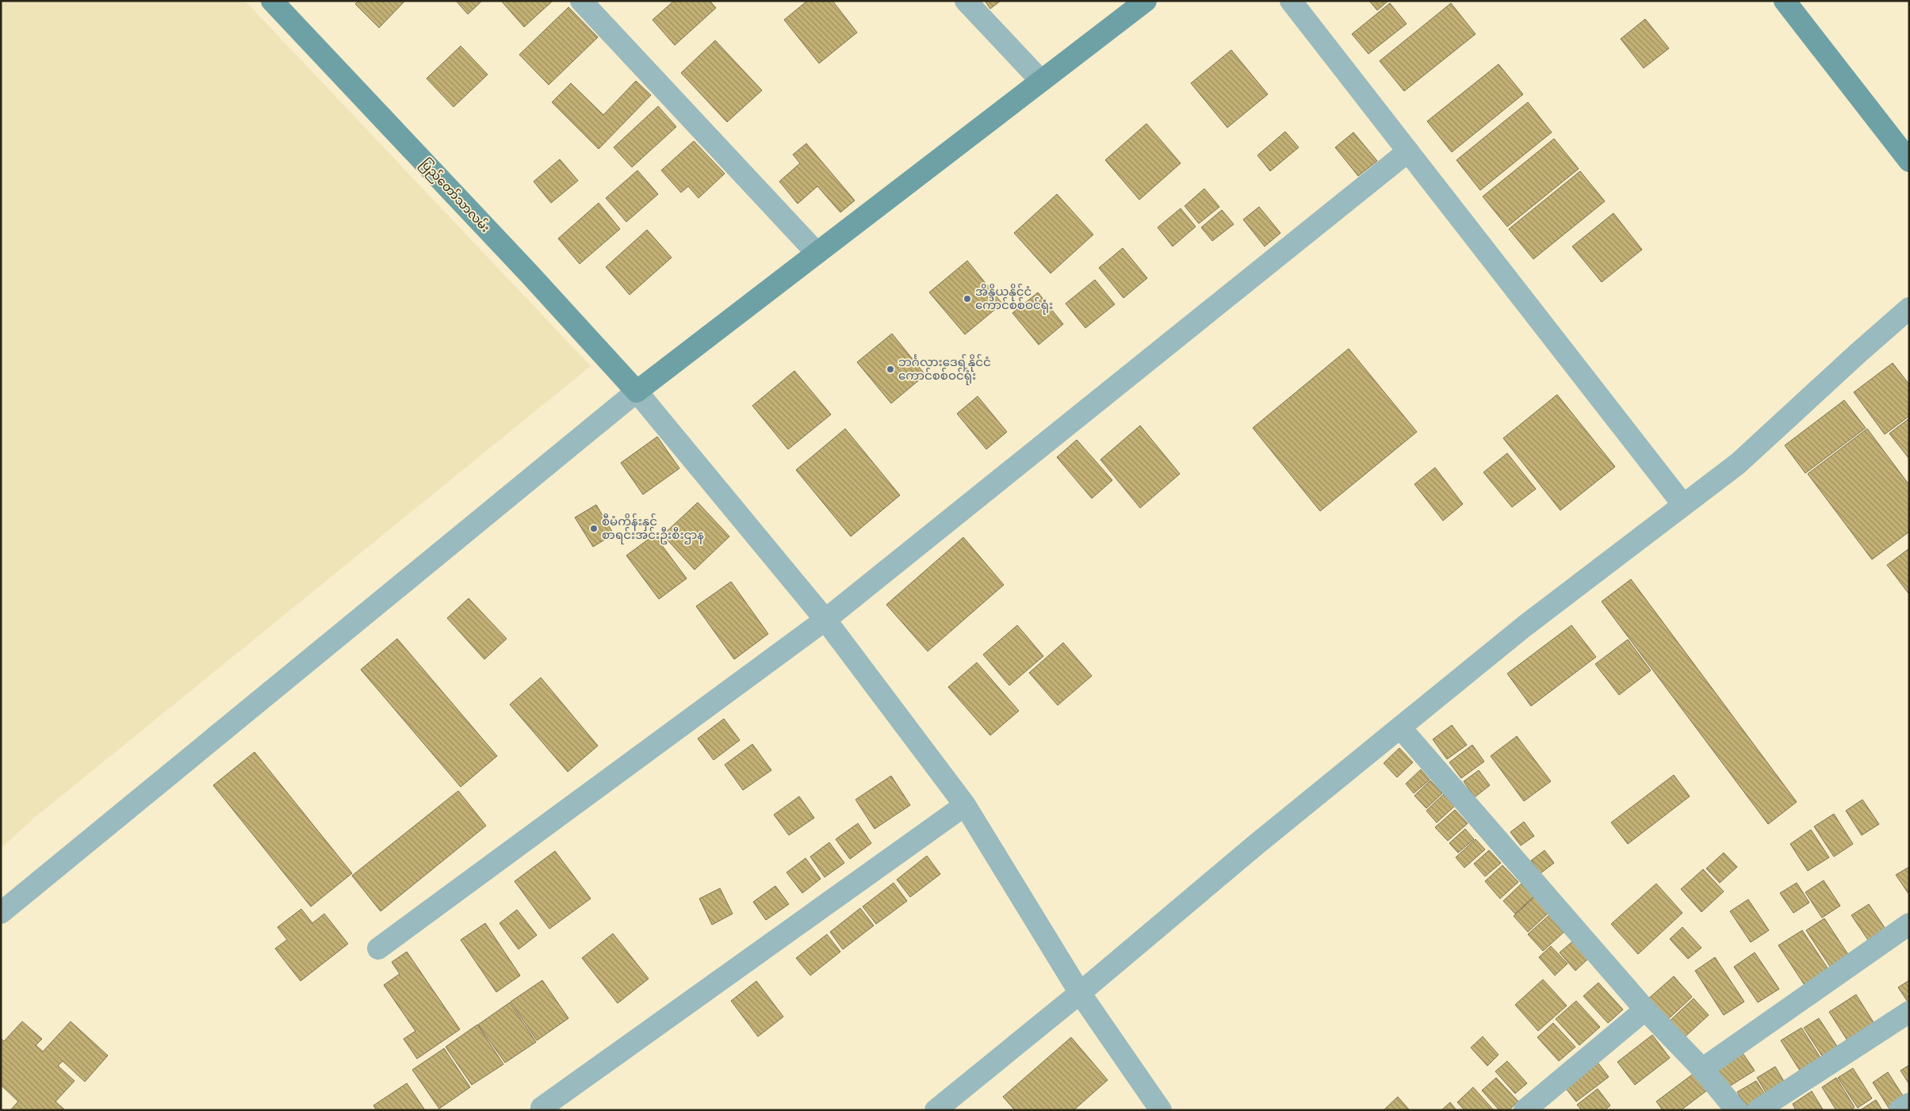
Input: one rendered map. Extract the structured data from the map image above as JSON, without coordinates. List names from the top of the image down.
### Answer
{
  "streets": {
    "street": ["ပြည်တော်သာလမ်း"]
  },
  "places": ["အိန္ဒိယနိုင်ငံ ကောင်စစ်ဝင်ရုံး", "ဘင်္ဂလားဒေရှ့်နိုင်ငံ ကောင်စစ်ဝင်ရုံး", "စီမံကိန်းနှင့် စာရင်းအင်းဦးစီးဌာန"]
}
